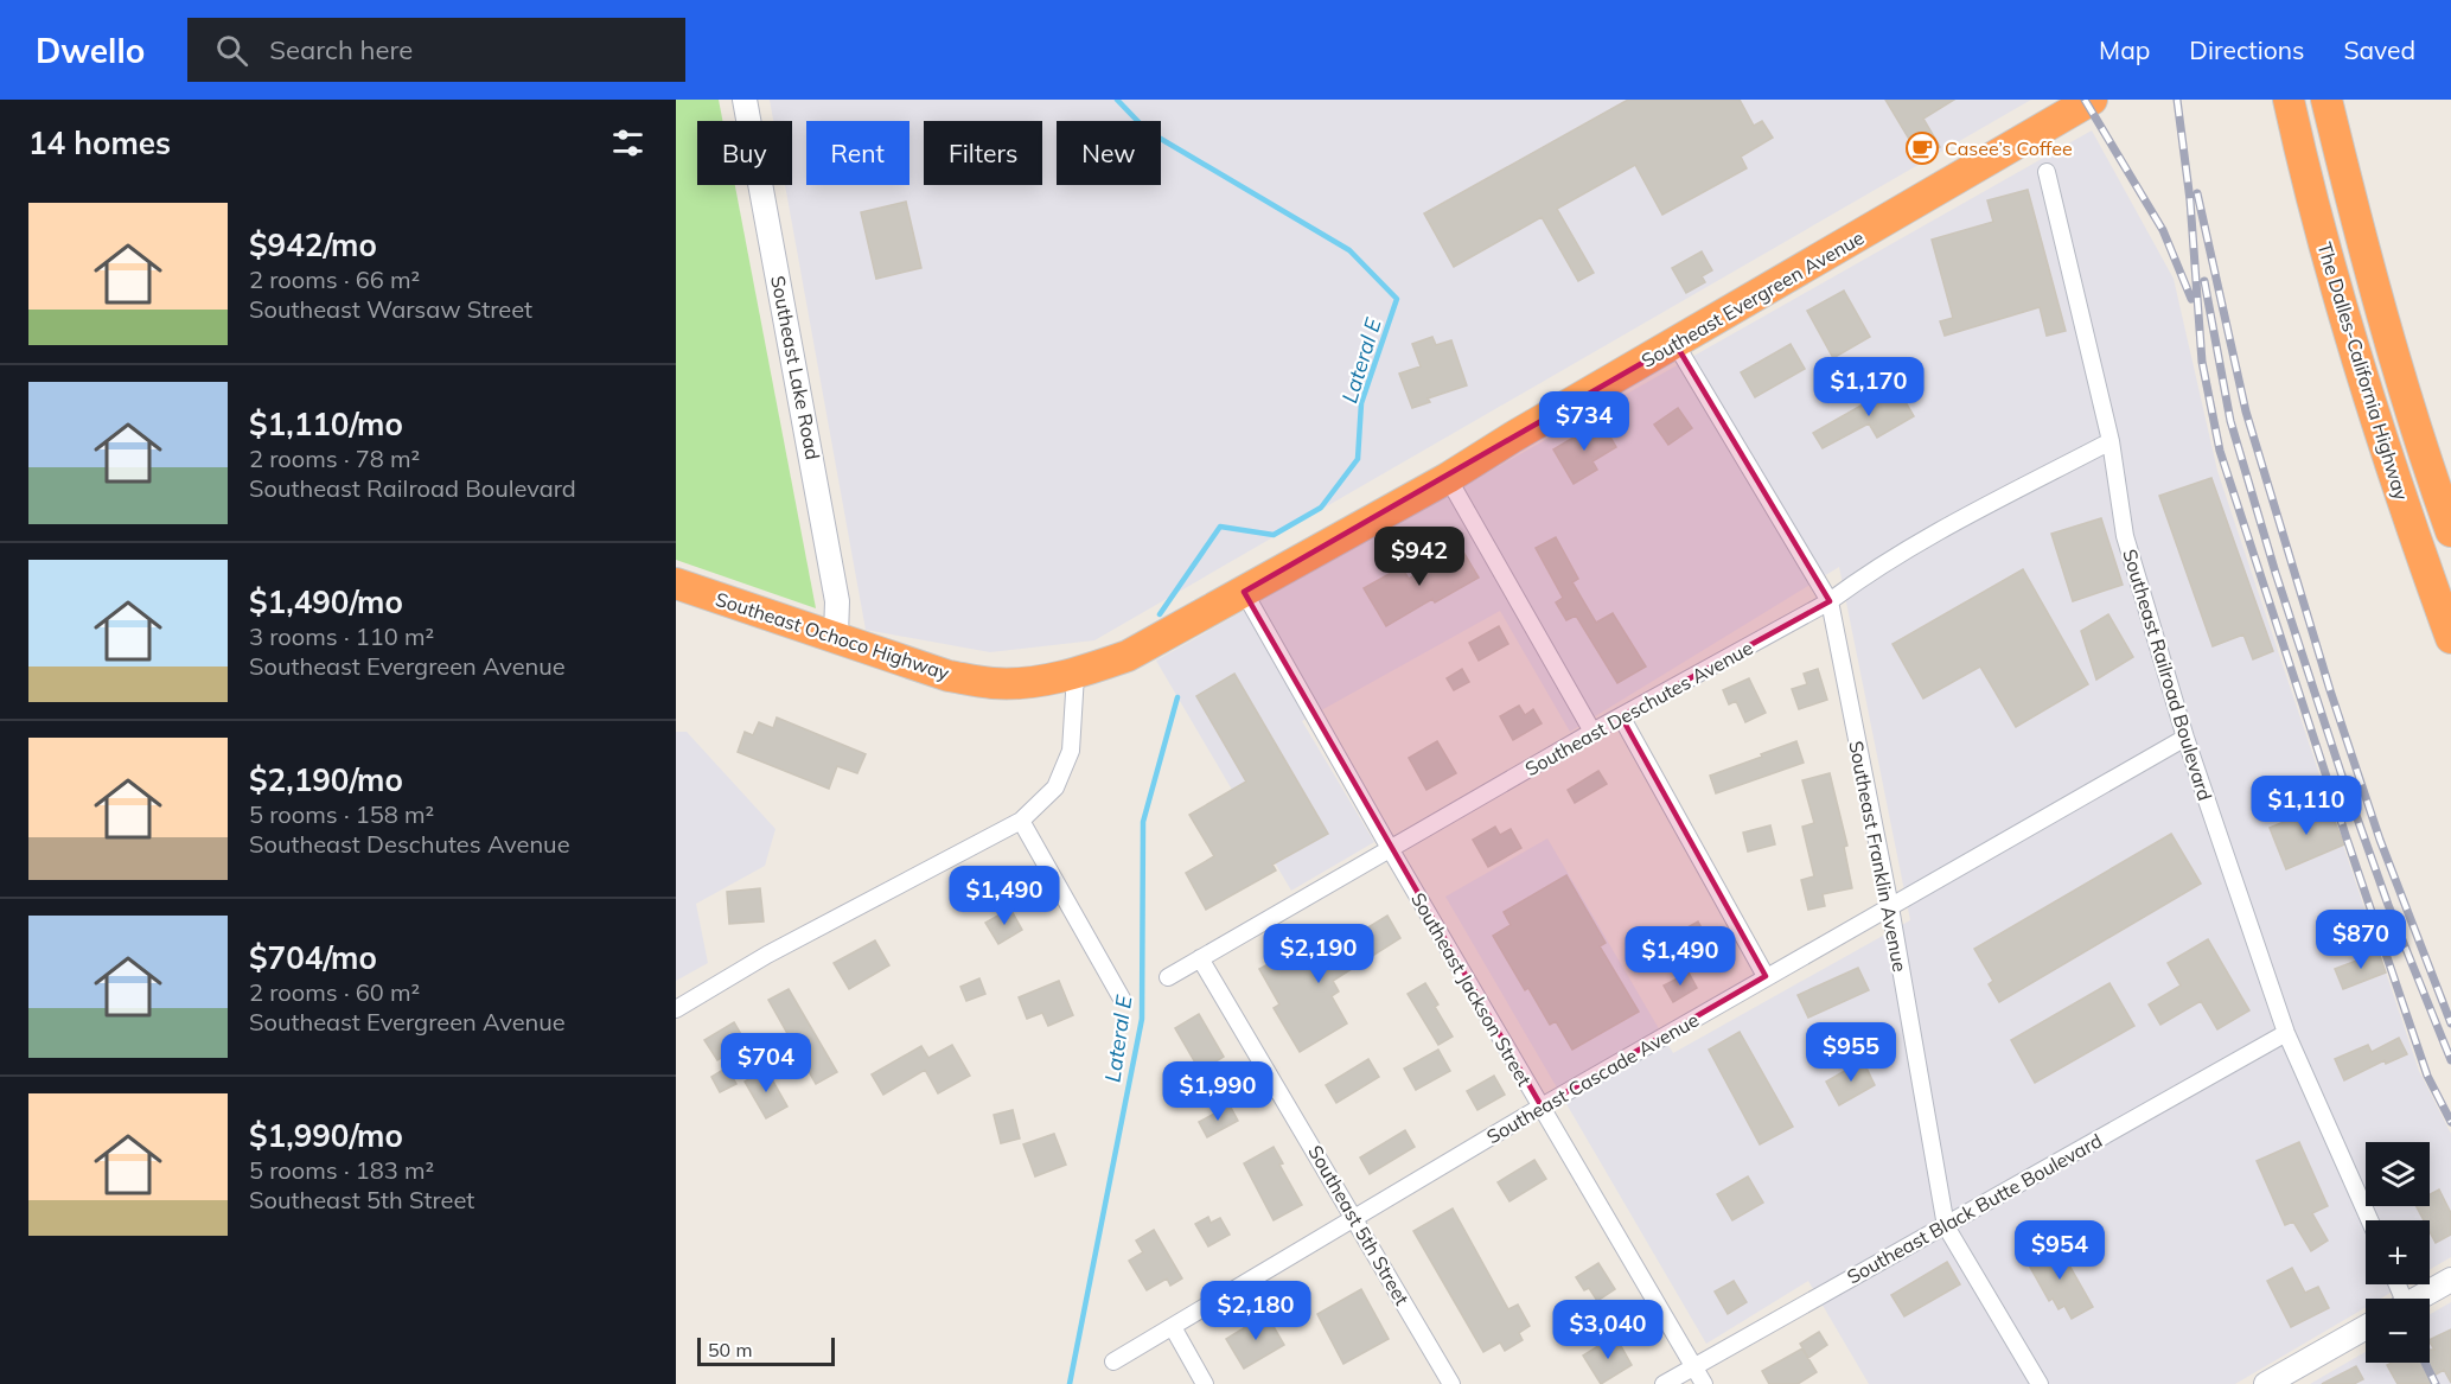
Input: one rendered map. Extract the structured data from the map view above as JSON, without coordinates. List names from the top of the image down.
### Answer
{
  "streets": {
    "highway": ["Southeast Evergreen Avenue", "The Dalles-California Highway", "Southeast Ochoco Highway"],
    "street": [
      "Southeast Lake Road",
      "Southeast Railroad Boulevard",
      "Southeast Deschutes Avenue",
      "Southeast Franklin Avenue",
      "Southeast Jackson Street",
      "Southeast Cascade Avenue",
      "Southeast Black Butte Boulevard",
      "Southeast 5th Street"
    ]
  },
  "crossings": [
    ["Southeast Evergreen Avenue", "Southeast Ochoco Highway"],
    ["Southeast Evergreen Avenue", "Southeast Franklin Avenue"],
    ["Southeast Evergreen Avenue", "Southeast Jackson Street"],
    ["Southeast Lake Road", "Southeast Ochoco Highway"],
    ["Southeast Railroad Boulevard", "Southeast Deschutes Avenue"],
    ["Southeast Railroad Boulevard", "Southeast Cascade Avenue"],
    ["Southeast Railroad Boulevard", "Southeast Black Butte Boulevard"],
    ["Southeast Deschutes Avenue", "Southeast Franklin Avenue"],
    ["Southeast Deschutes Avenue", "Southeast Jackson Street"],
    ["Southeast Deschutes Avenue", "Southeast 5th Street"],
    ["Southeast Franklin Avenue", "Southeast Cascade Avenue"],
    ["Southeast Franklin Avenue", "Southeast Black Butte Boulevard"],
    ["Southeast Jackson Street", "Southeast Cascade Avenue"],
    ["Southeast Jackson Street", "Southeast Black Butte Boulevard"],
    ["Southeast Cascade Avenue", "Southeast 5th Street"]
  ],
  "water": ["Lateral E"],
  "places": {
    "cafe": ["Casee’s Coffee"]
  },
  "scale_bar": "50 m",
  "page": {
    "header": "Dwello",
    "search": "Search here",
    "nav": ["Map", "Directions", "Saved"],
    "heading": "14 homes",
    "chip": [
      "Buy",
      "Rent",
      "Filters",
      "New"
    ],
    "list": [
      {
        "name": "$942/mo",
        "note": "2 rooms · 66 m² · Southeast Warsaw Street"
      },
      {
        "name": "$1,110/mo",
        "note": "2 rooms · 78 m² · Southeast Railroad Boulevard"
      },
      {
        "name": "$1,490/mo",
        "note": "3 rooms · 110 m² · Southeast Evergreen Avenue"
      },
      {
        "name": "$2,190/mo",
        "note": "5 rooms · 158 m² · Southeast Deschutes Avenue"
      },
      {
        "name": "$704/mo",
        "note": "2 rooms · 60 m² · Southeast Evergreen Avenue"
      },
      {
        "name": "$1,990/mo",
        "note": "5 rooms · 183 m² · Southeast 5th Street"
      }
    ],
    "price": [
      "$1,170",
      "$734",
      "$942",
      "$1,110",
      "$1,490",
      "$870",
      "$2,190",
      "$1,490",
      "$955",
      "$704",
      "$1,990",
      "$954",
      "$2,180",
      "$3,040"
    ],
    "map_buttons": ["+", "−"],
    "scale": "50 m"
  }
}
